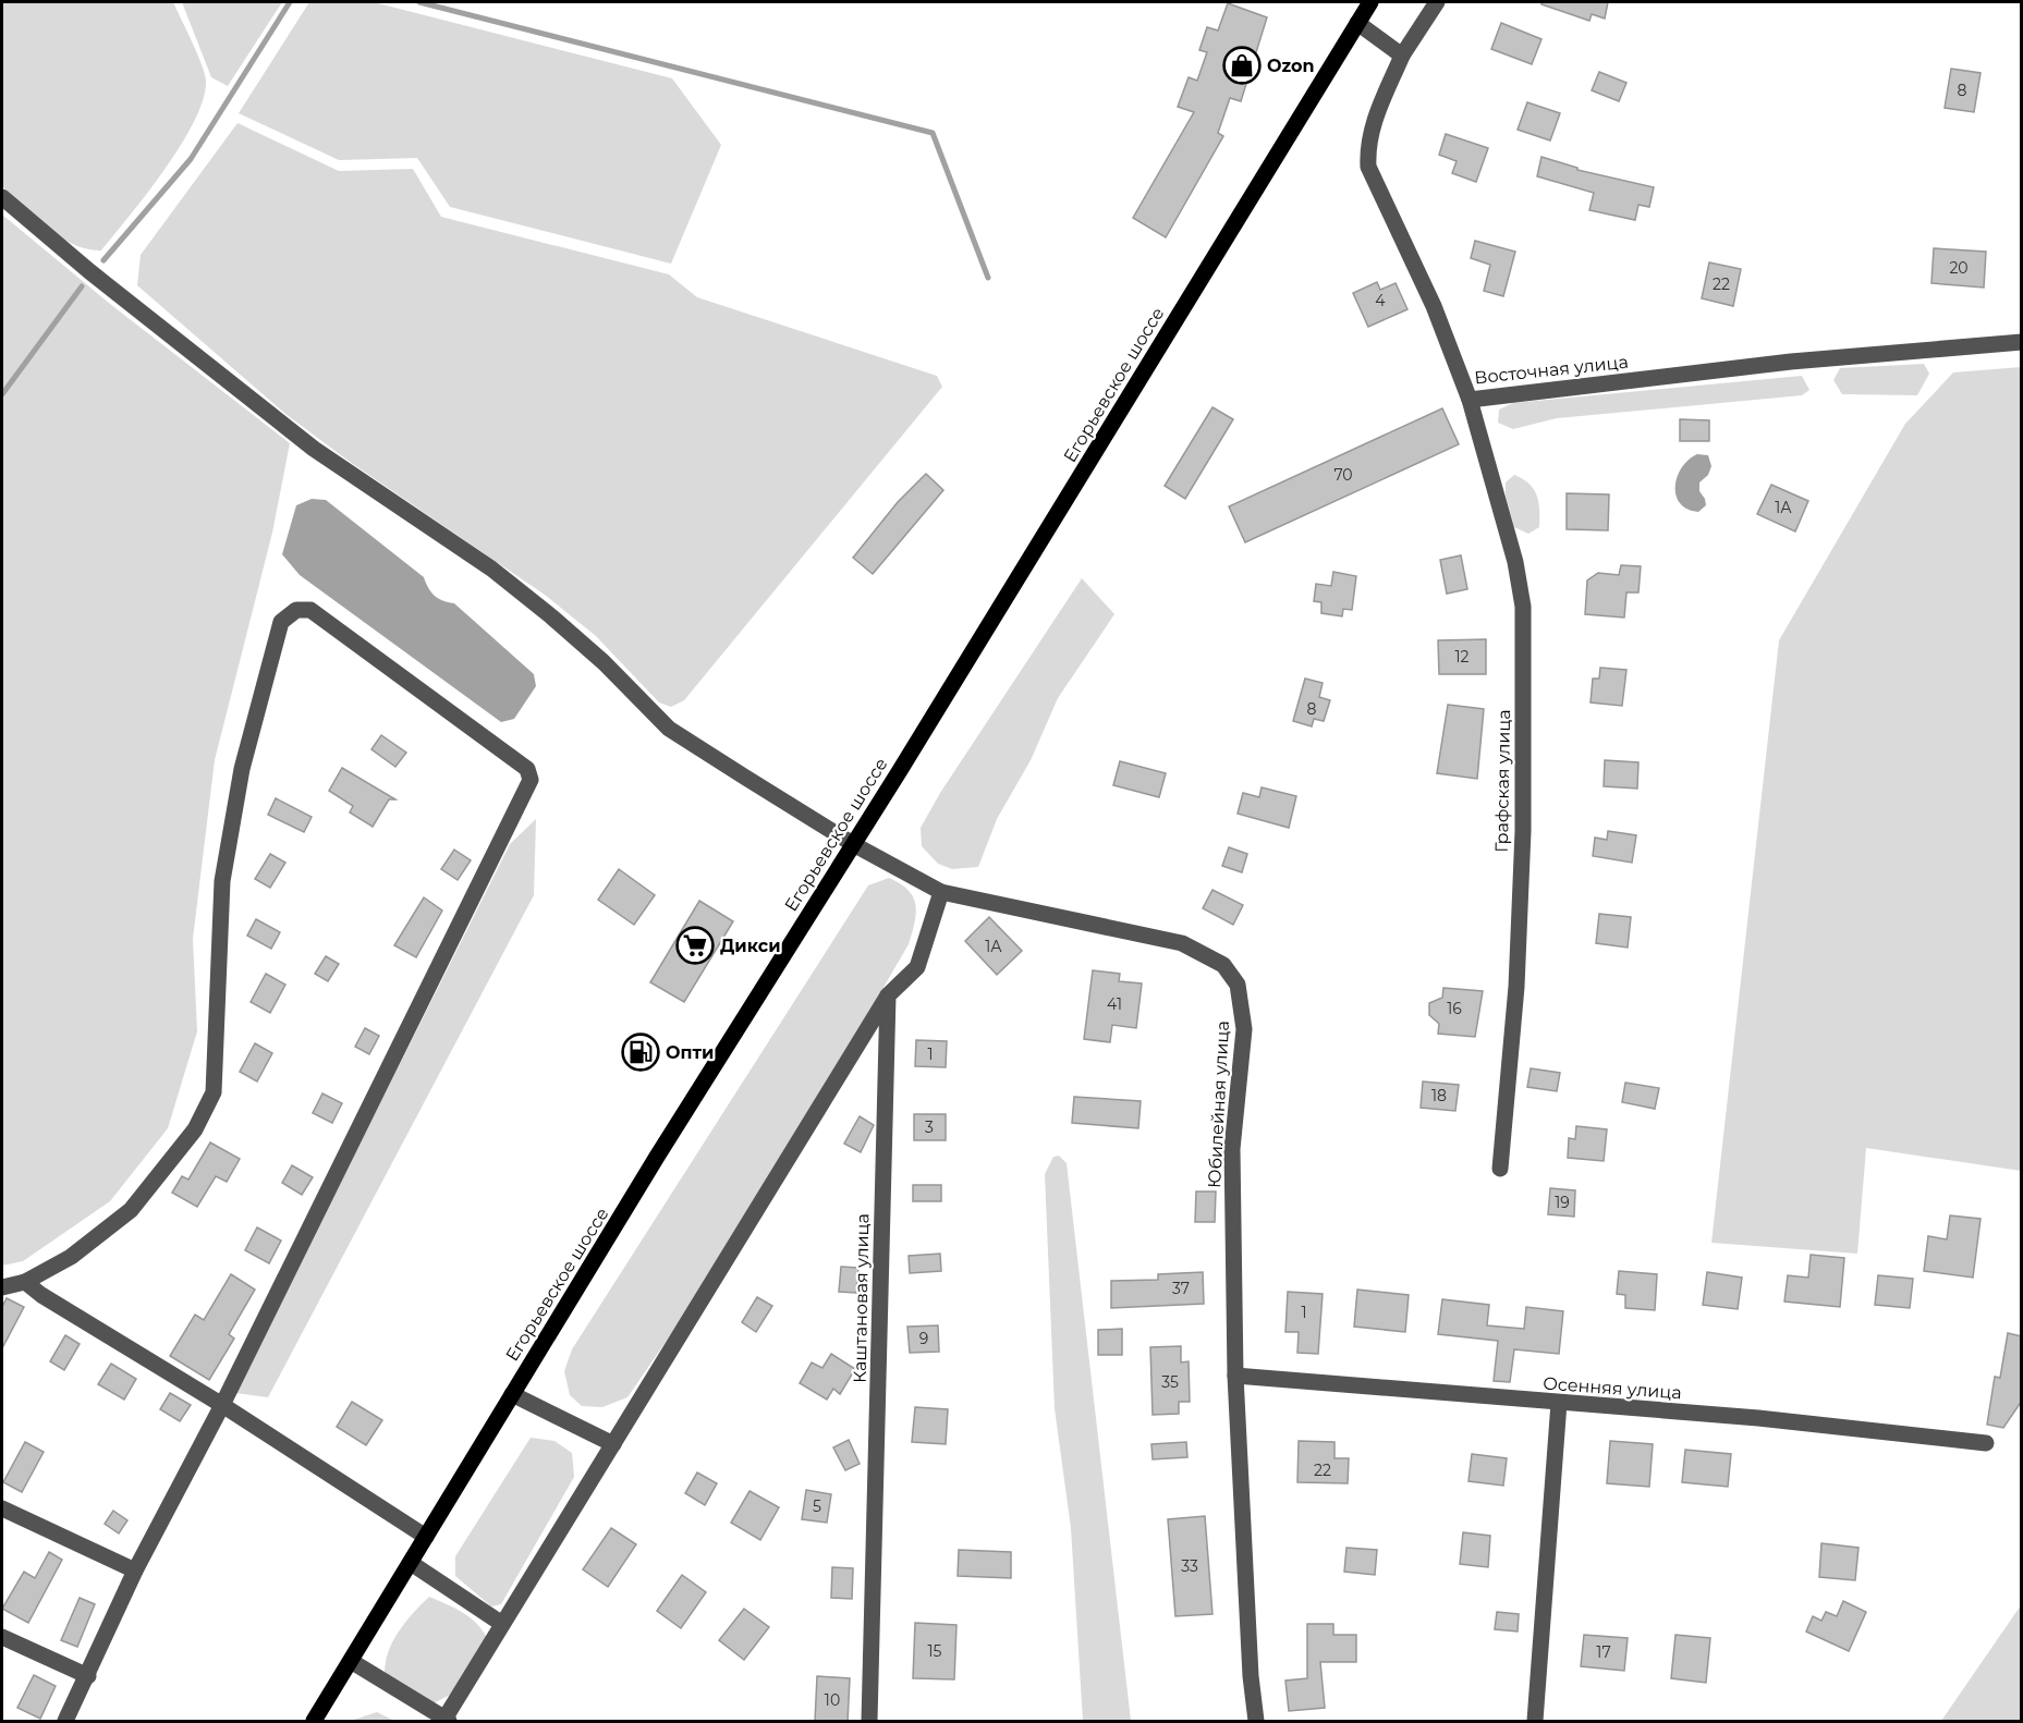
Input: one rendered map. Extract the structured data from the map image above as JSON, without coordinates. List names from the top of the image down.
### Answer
{
  "streets": {
    "main road": ["Егорьевское шоссе"],
    "street": [
      "Восточная улица",
      "Графская улица",
      "Юбилейная улица",
      "Каштановая улица",
      "Осенняя улица"
    ]
  },
  "crossings": [
    ["Восточная улица", "Графская улица"],
    ["Егорьевское шоссе", "Юбилейная улица"],
    ["Юбилейная улица", "Осенняя улица"]
  ],
  "places": {
    "shop": ["Ozon"],
    "supermarket": ["Дикси"],
    "fuel station": ["Опти"]
  },
  "house_numbers": [
    "8",
    "20",
    "22",
    "4",
    "70",
    "1А",
    "12",
    "8",
    "1А",
    "41",
    "16",
    "1",
    "18",
    "3",
    "19",
    "37",
    "1",
    "9",
    "35",
    "22",
    "5",
    "33",
    "15",
    "17",
    "10"
  ]
}
